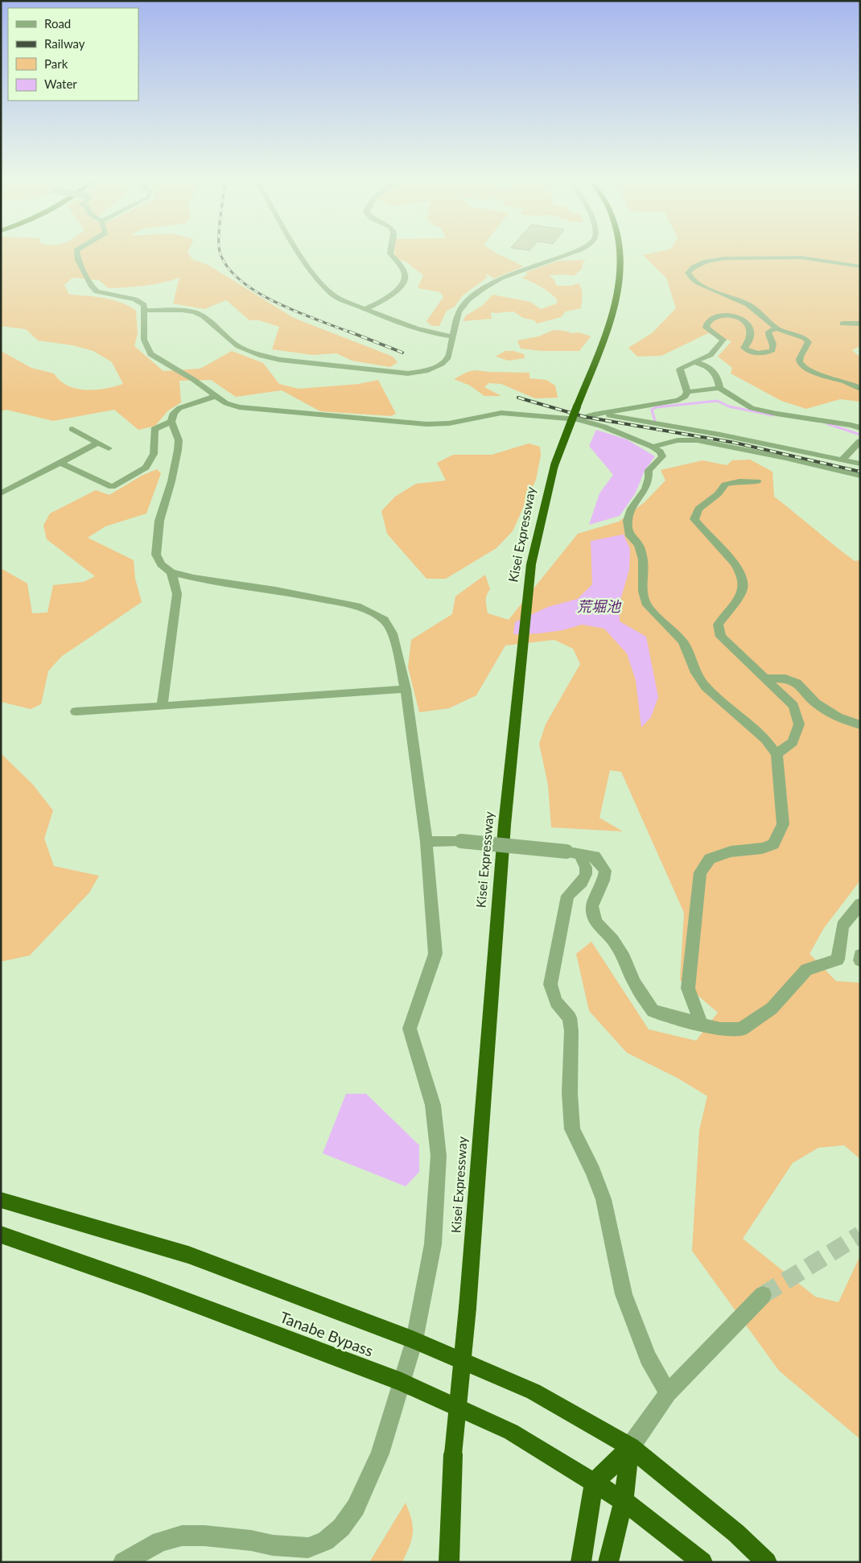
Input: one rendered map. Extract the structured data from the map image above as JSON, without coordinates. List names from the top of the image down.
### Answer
{
  "streets": {
    "highway": ["Kisei Expressway", "Tanabe Bypass"]
  },
  "water": ["荒堀池"],
  "legend": [
    "Road",
    "Railway",
    "Park",
    "Water"
  ]
}
